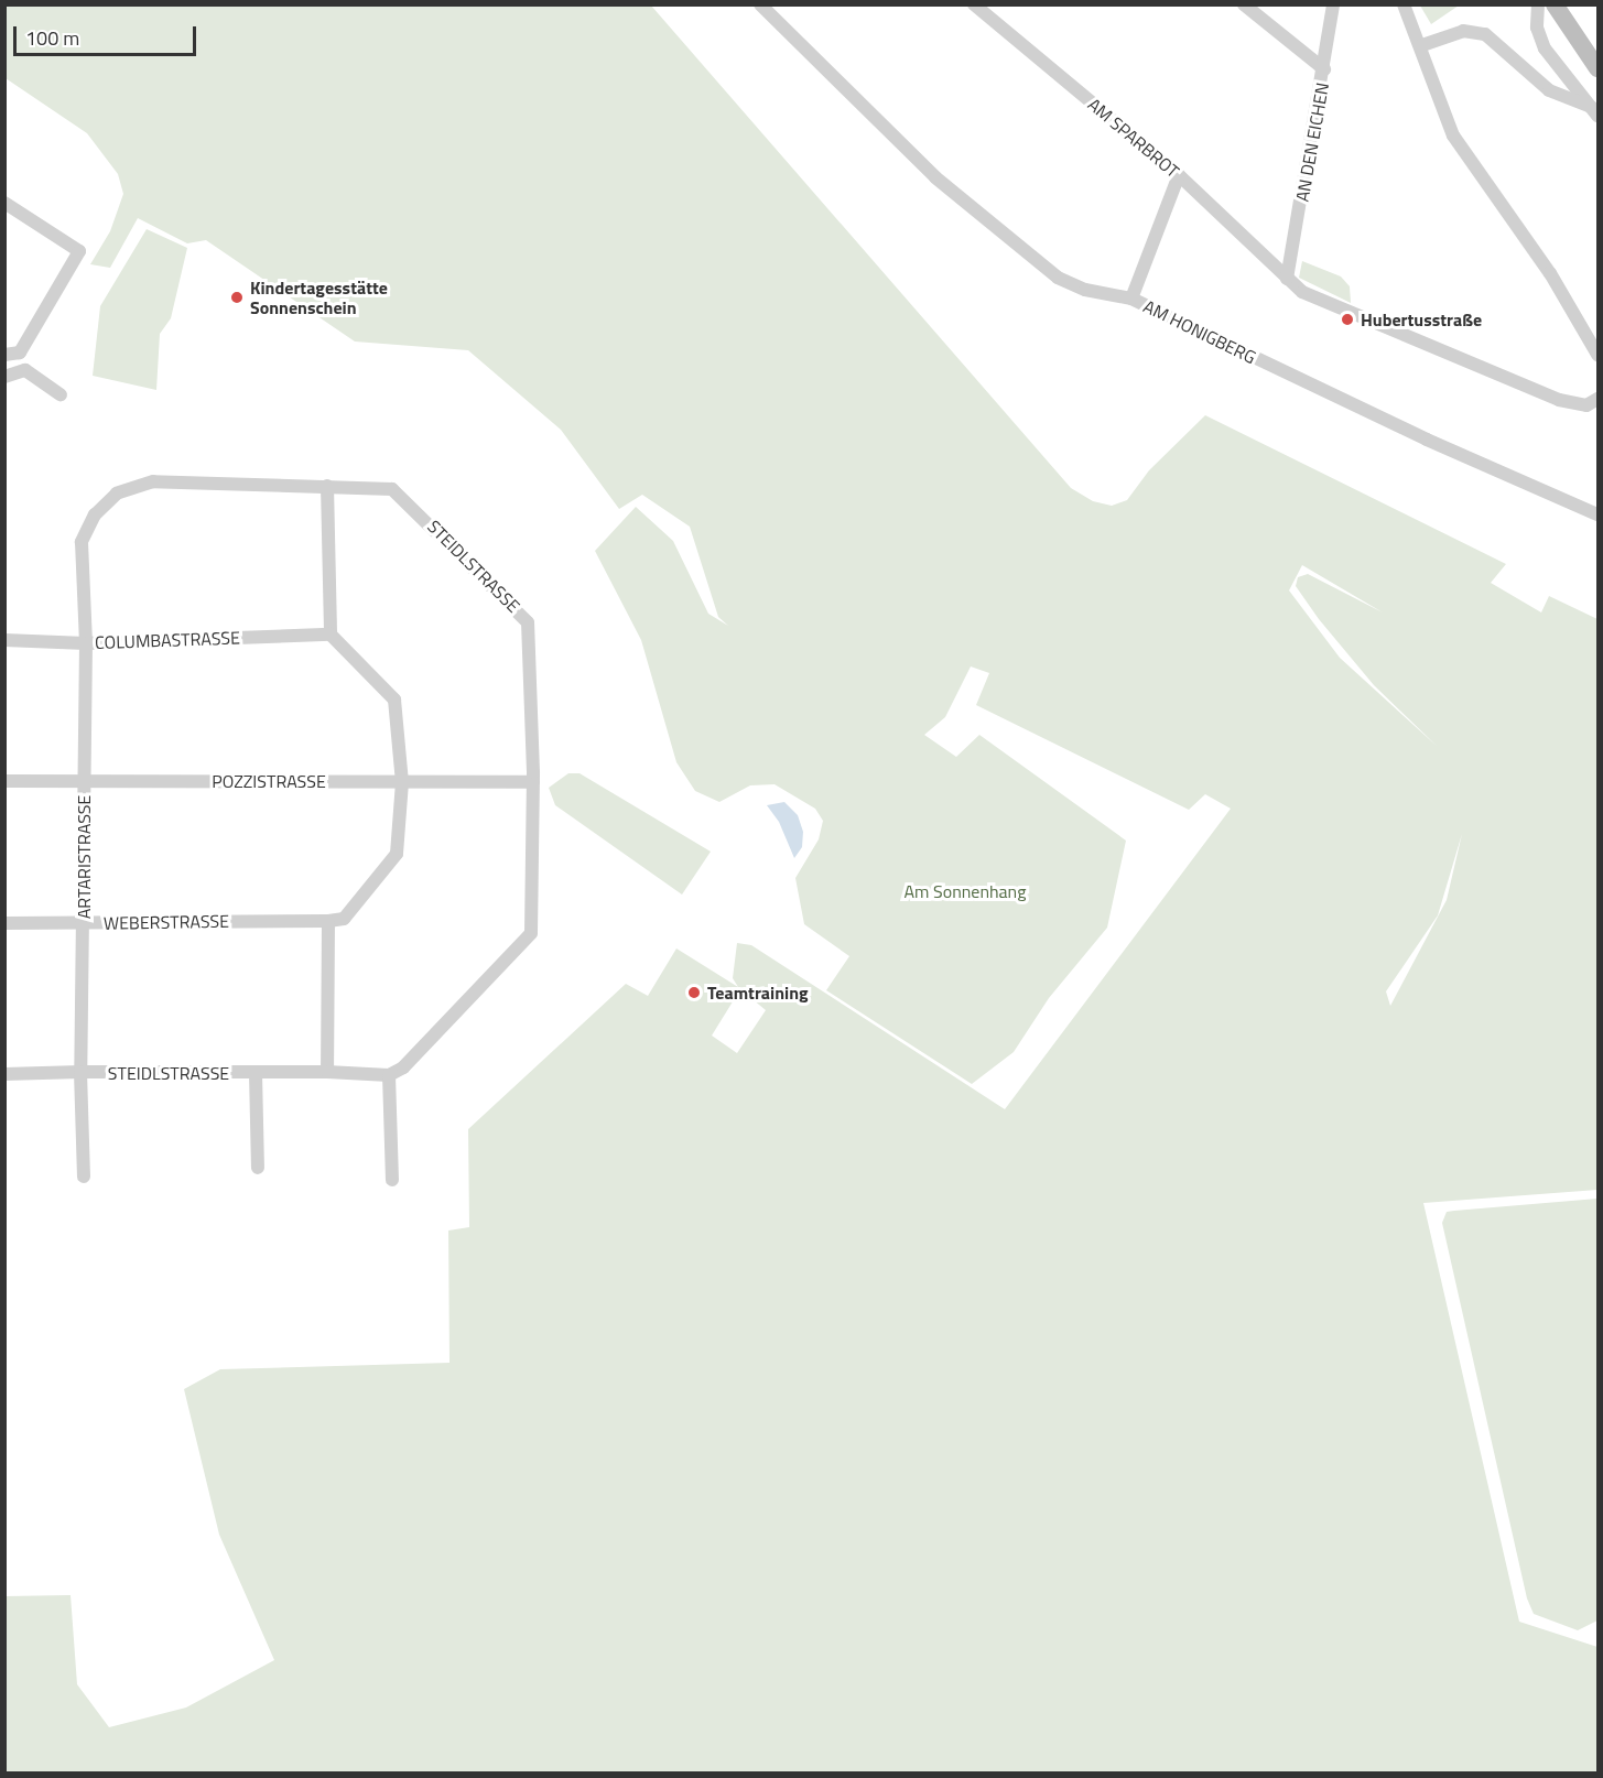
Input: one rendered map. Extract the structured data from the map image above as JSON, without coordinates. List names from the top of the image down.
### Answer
{
  "streets": {
    "street": [
      "AM SPARBROT",
      "AN DEN EICHEN",
      "AM HONIGBERG",
      "STEIDLSTRASSE",
      "COLUMBASTRASSE",
      "POZZISTRASSE",
      "ARTARISTRASSE",
      "WEBERSTRASSE"
    ]
  },
  "crossings": [
    ["AM SPARBROT", "AN DEN EICHEN"],
    ["STEIDLSTRASSE", "COLUMBASTRASSE"],
    ["STEIDLSTRASSE", "POZZISTRASSE"],
    ["STEIDLSTRASSE", "ARTARISTRASSE"],
    ["COLUMBASTRASSE", "ARTARISTRASSE"],
    ["POZZISTRASSE", "ARTARISTRASSE"],
    ["ARTARISTRASSE", "WEBERSTRASSE"]
  ],
  "parks": ["Am Sonnenhang"],
  "places": ["Kindertagesstätte Sonnenschein", "Hubertusstraße", "Teamtraining"],
  "scale_bar": "100 m"
}
